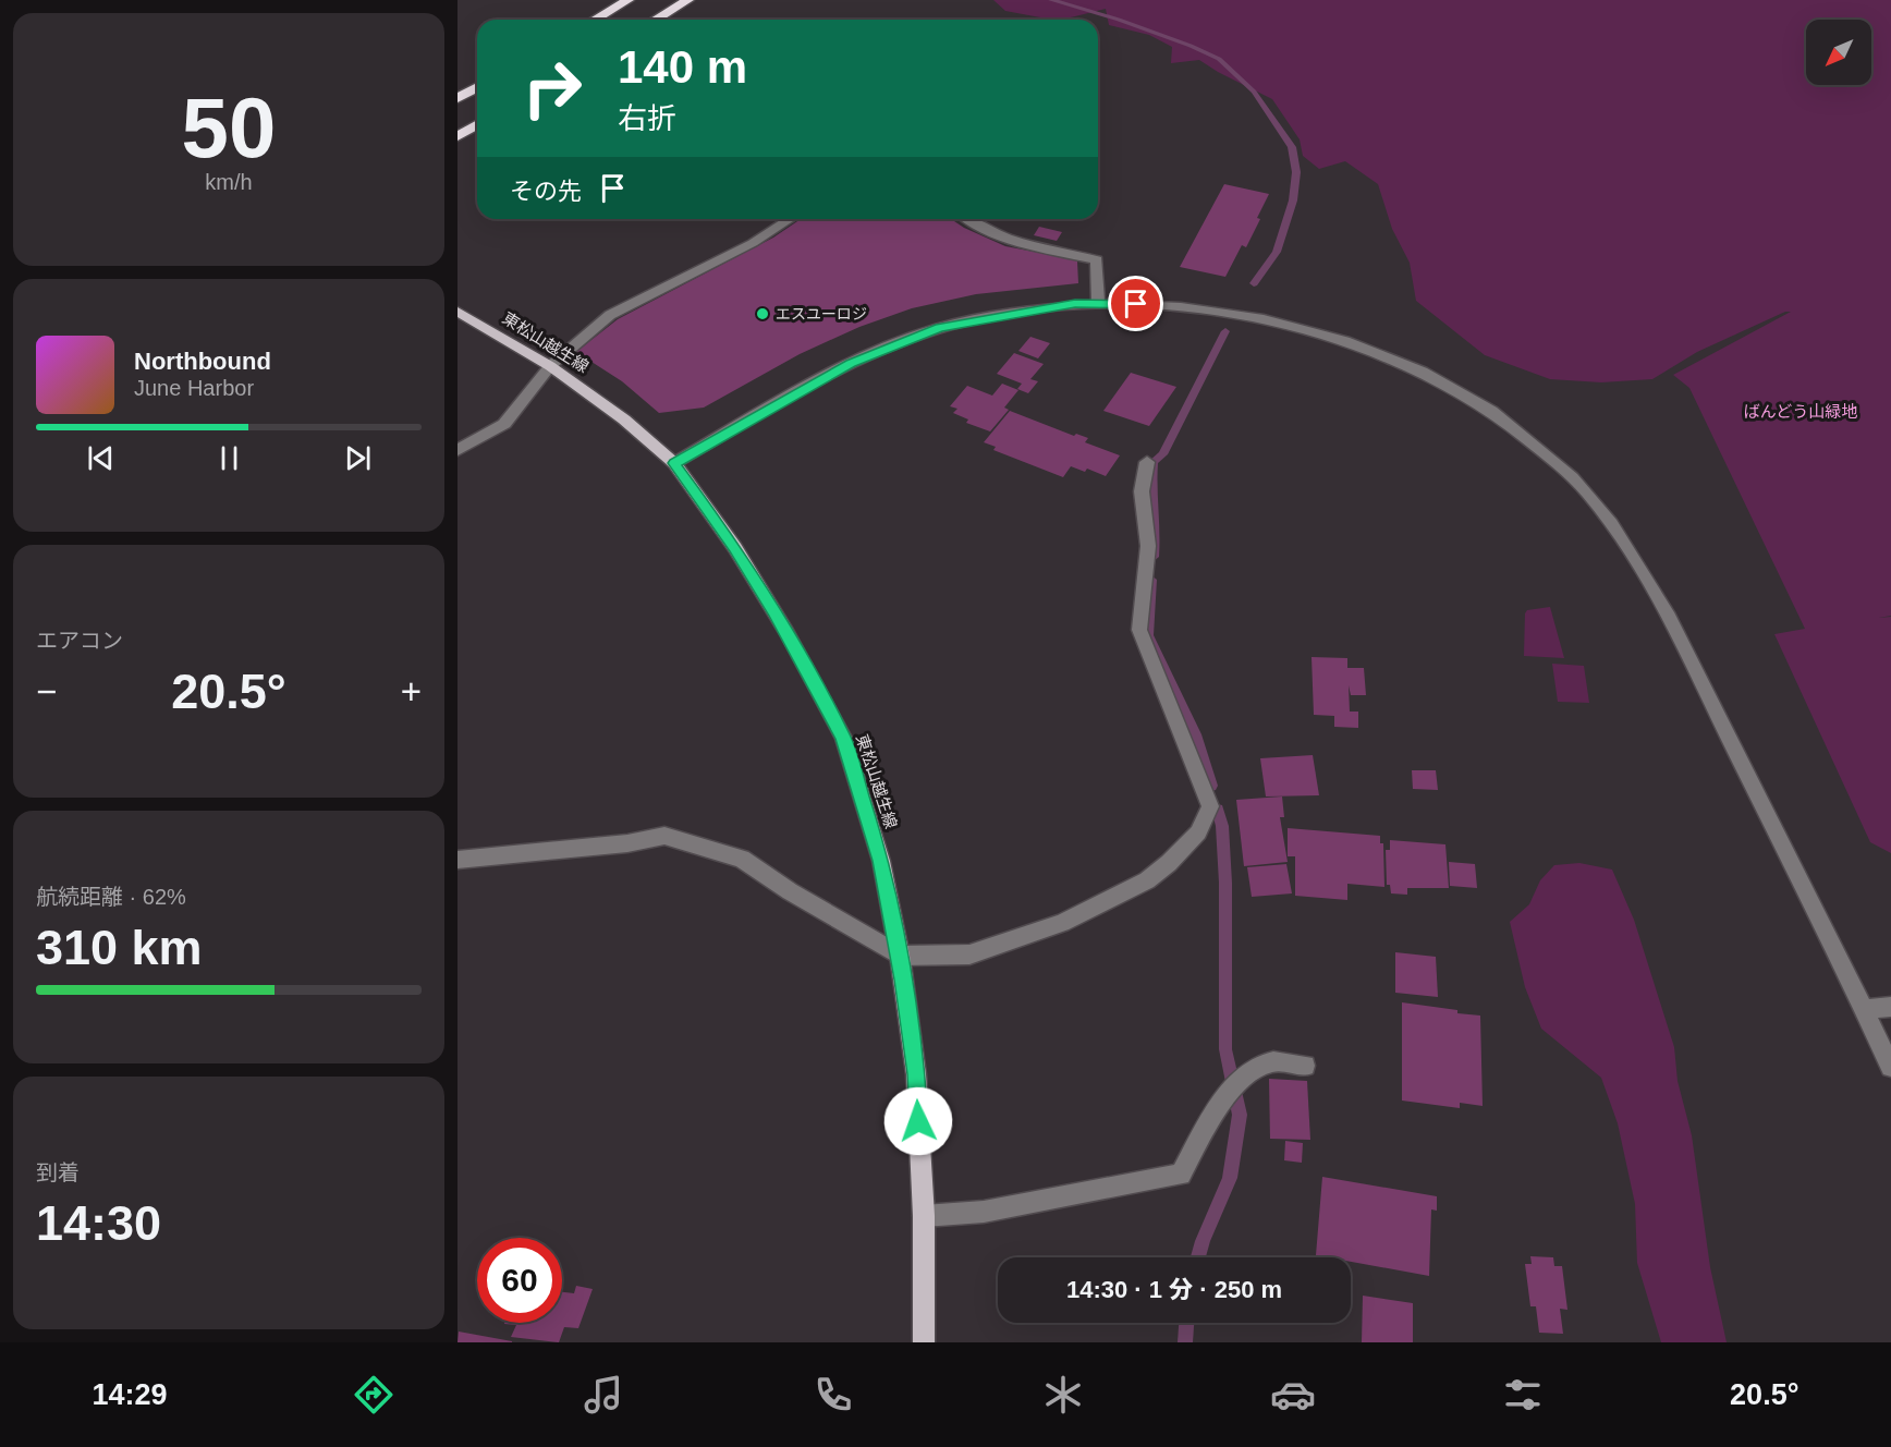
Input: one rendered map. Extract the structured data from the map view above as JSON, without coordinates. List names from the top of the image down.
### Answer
{
  "streets": {
    "main road": ["東松山越生線"]
  },
  "parks": ["ばんどう山緑地"],
  "places": ["エスユーロジ"],
  "north": "bottom left",
  "page": {
    "tile": [
      ["50", "km/h"],
      "エアコン",
      ["航続距離 · 62%", "310 km"],
      ["到着", "14:30"]
    ],
    "turn": ["140 m", "右折"],
    "then": "その先",
    "song": ["Northbound", "June Harbor"],
    "heat": ["−", "20.5°", "+"],
    "limit": "60",
    "trip": "14:30 · 1 分 · 250 m",
    "tabs": ["14:29", "20.5°"]
  }
}
